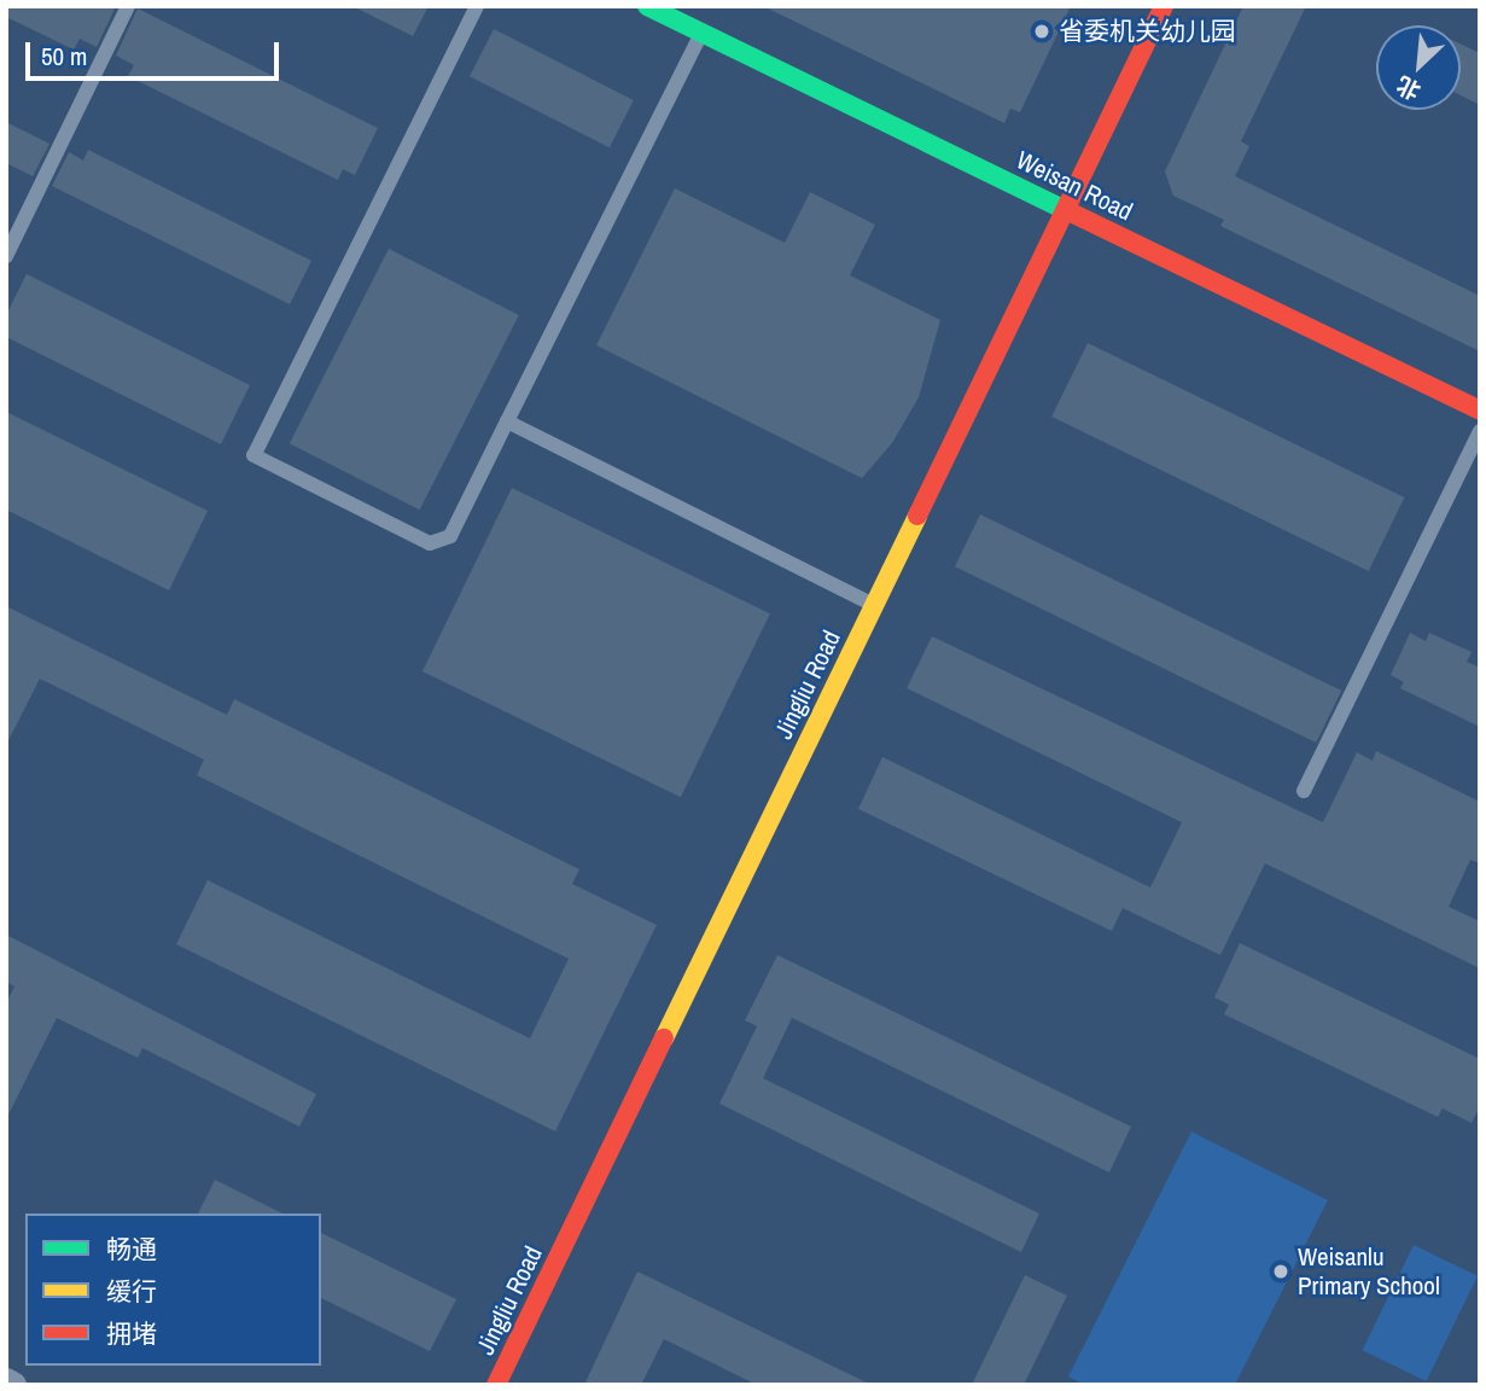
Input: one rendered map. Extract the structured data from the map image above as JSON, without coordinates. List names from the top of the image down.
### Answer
{
  "streets": {
    "street": ["Weisan Road", "Jingliu Road"]
  },
  "crossings": [
    ["Weisan Road", "Jingliu Road"]
  ],
  "places": ["省委机关幼儿园", "Weisanlu Primary School"],
  "legend": ["畅通", "缓行", "拥堵"],
  "scale_bar": "50 m",
  "north": "bottom left"
}
